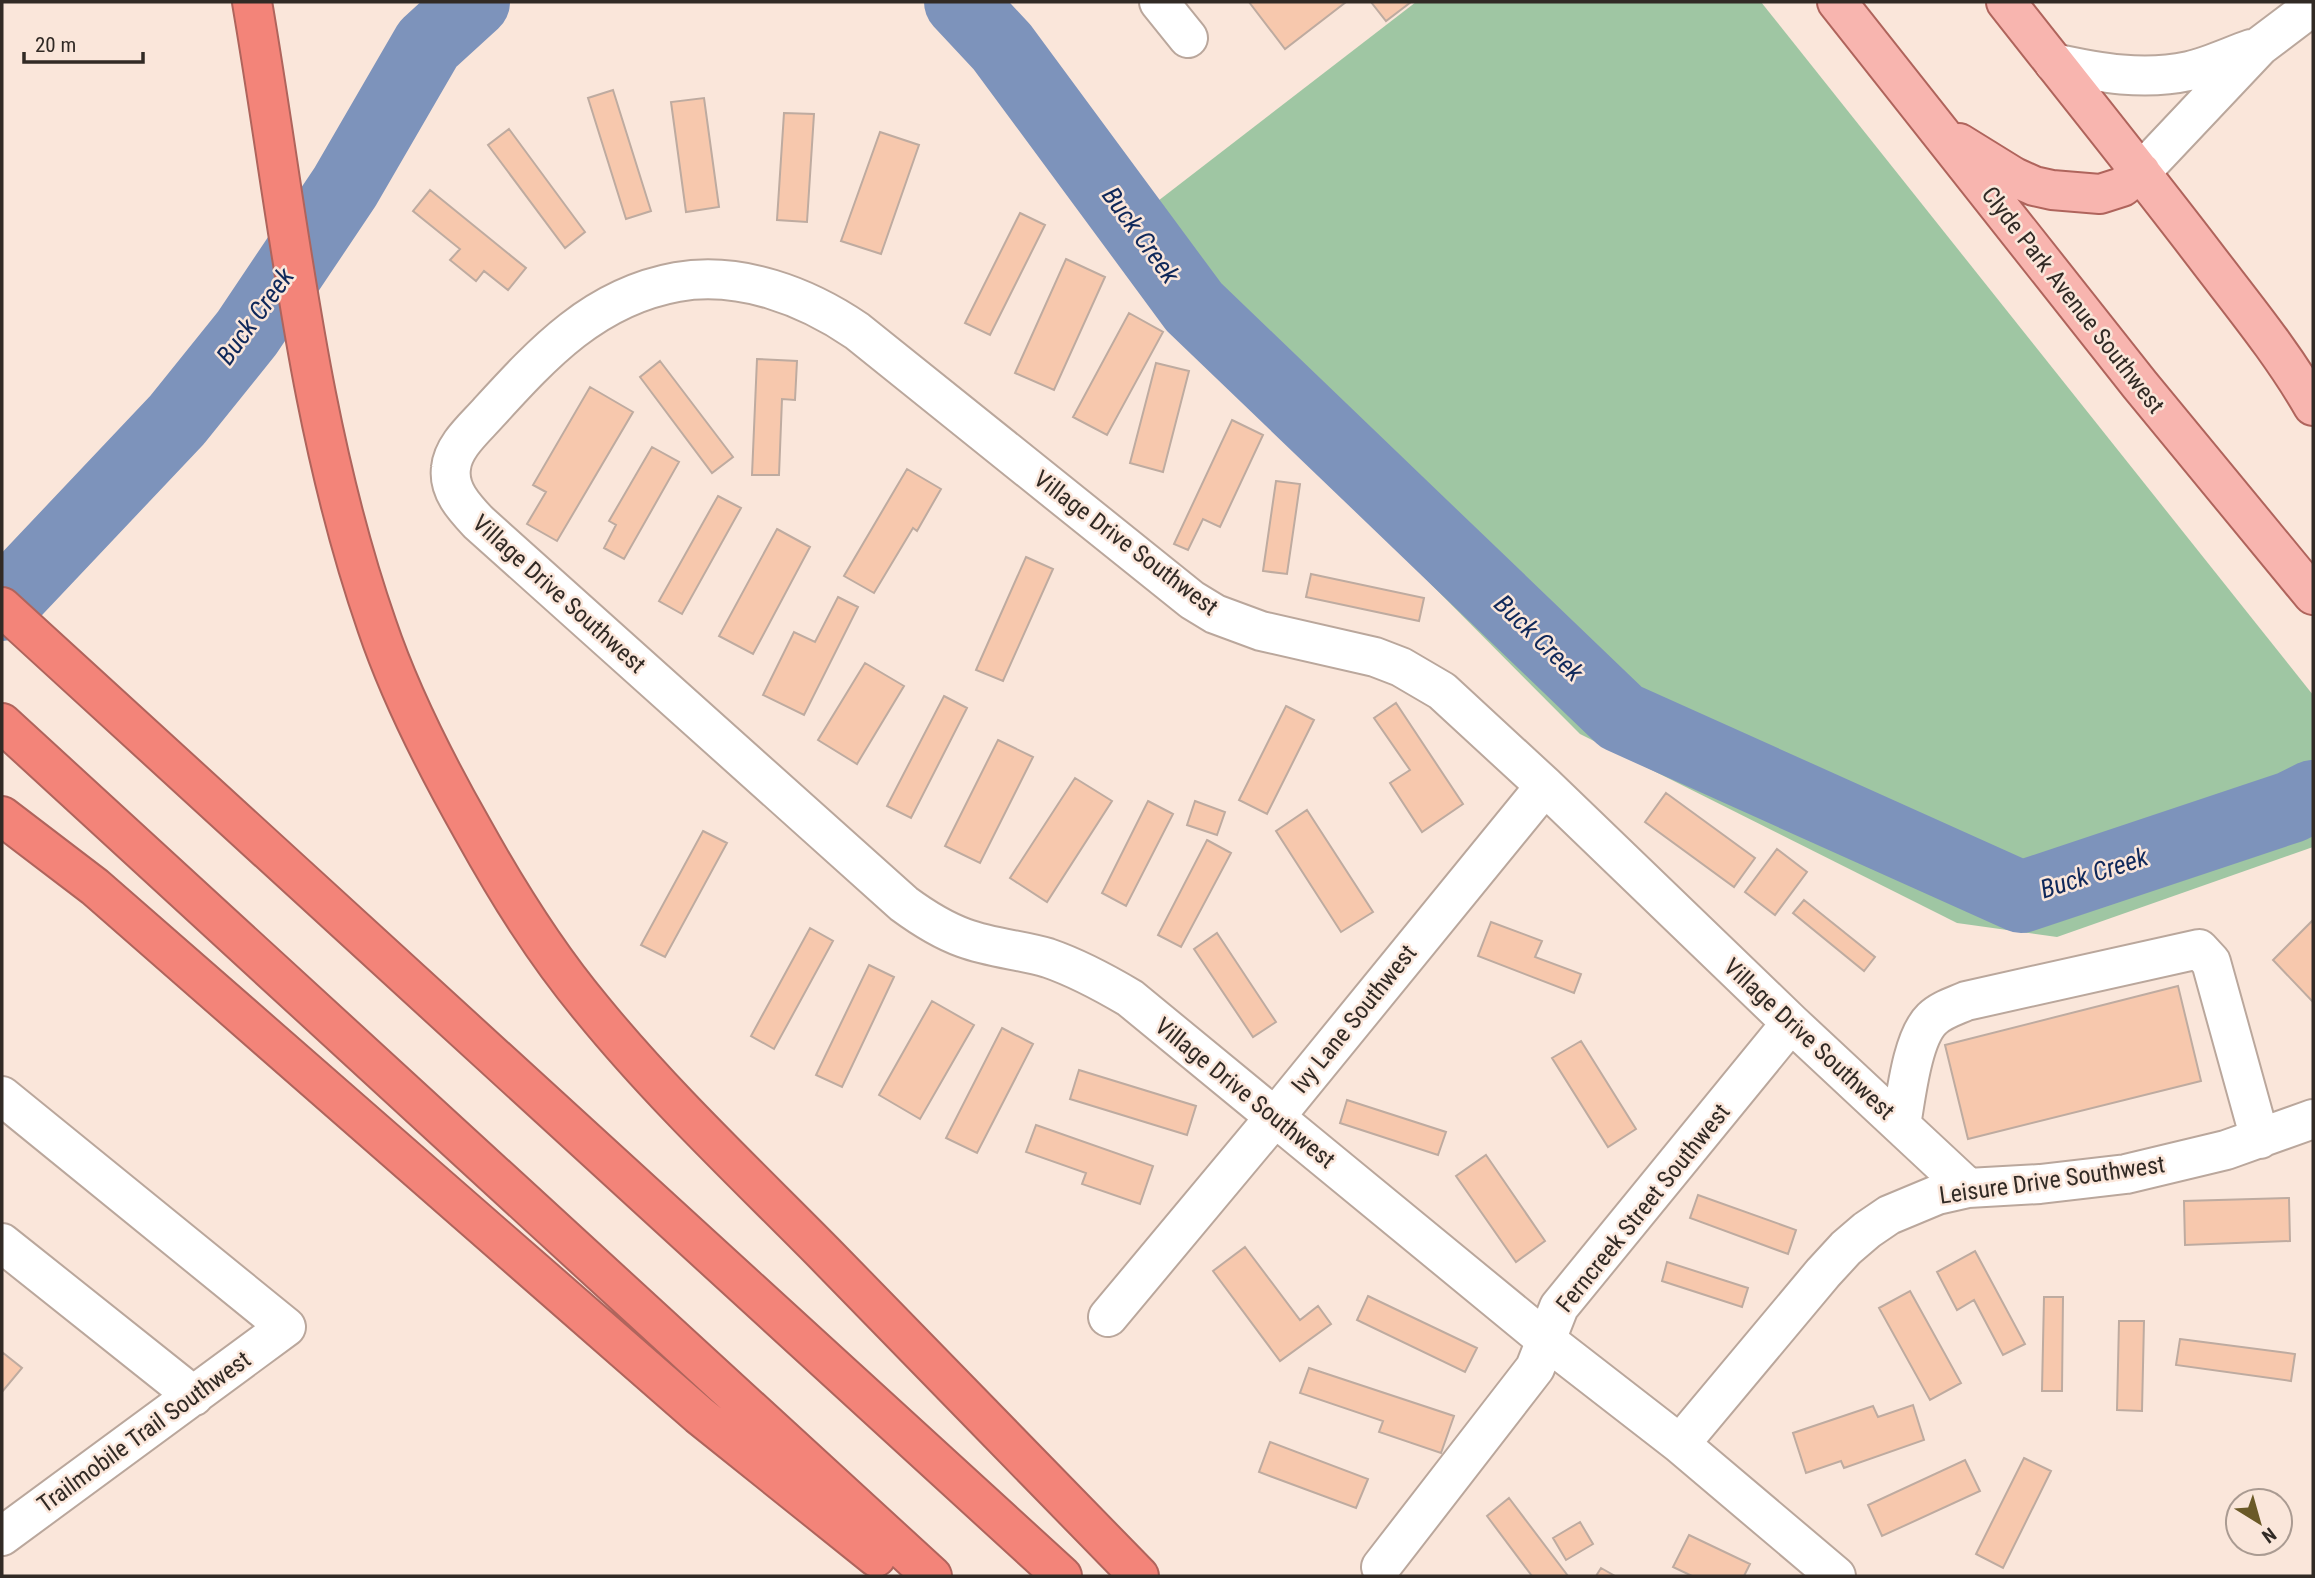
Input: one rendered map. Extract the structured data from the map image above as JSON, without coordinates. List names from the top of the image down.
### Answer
{
  "streets": {
    "main road": ["Clyde Park Avenue Southwest"],
    "street": [
      "Village Drive Southwest",
      "Ivy Lane Southwest",
      "Leisure Drive Southwest",
      "Ferncreek Street Southwest",
      "Trailmobile Trail Southwest"
    ]
  },
  "crossings": [
    ["Village Drive Southwest", "Ivy Lane Southwest"],
    ["Village Drive Southwest", "Leisure Drive Southwest"],
    ["Village Drive Southwest", "Ferncreek Street Southwest"]
  ],
  "water": ["Buck Creek"],
  "scale_bar": "20 m",
  "north": "bottom right"
}
